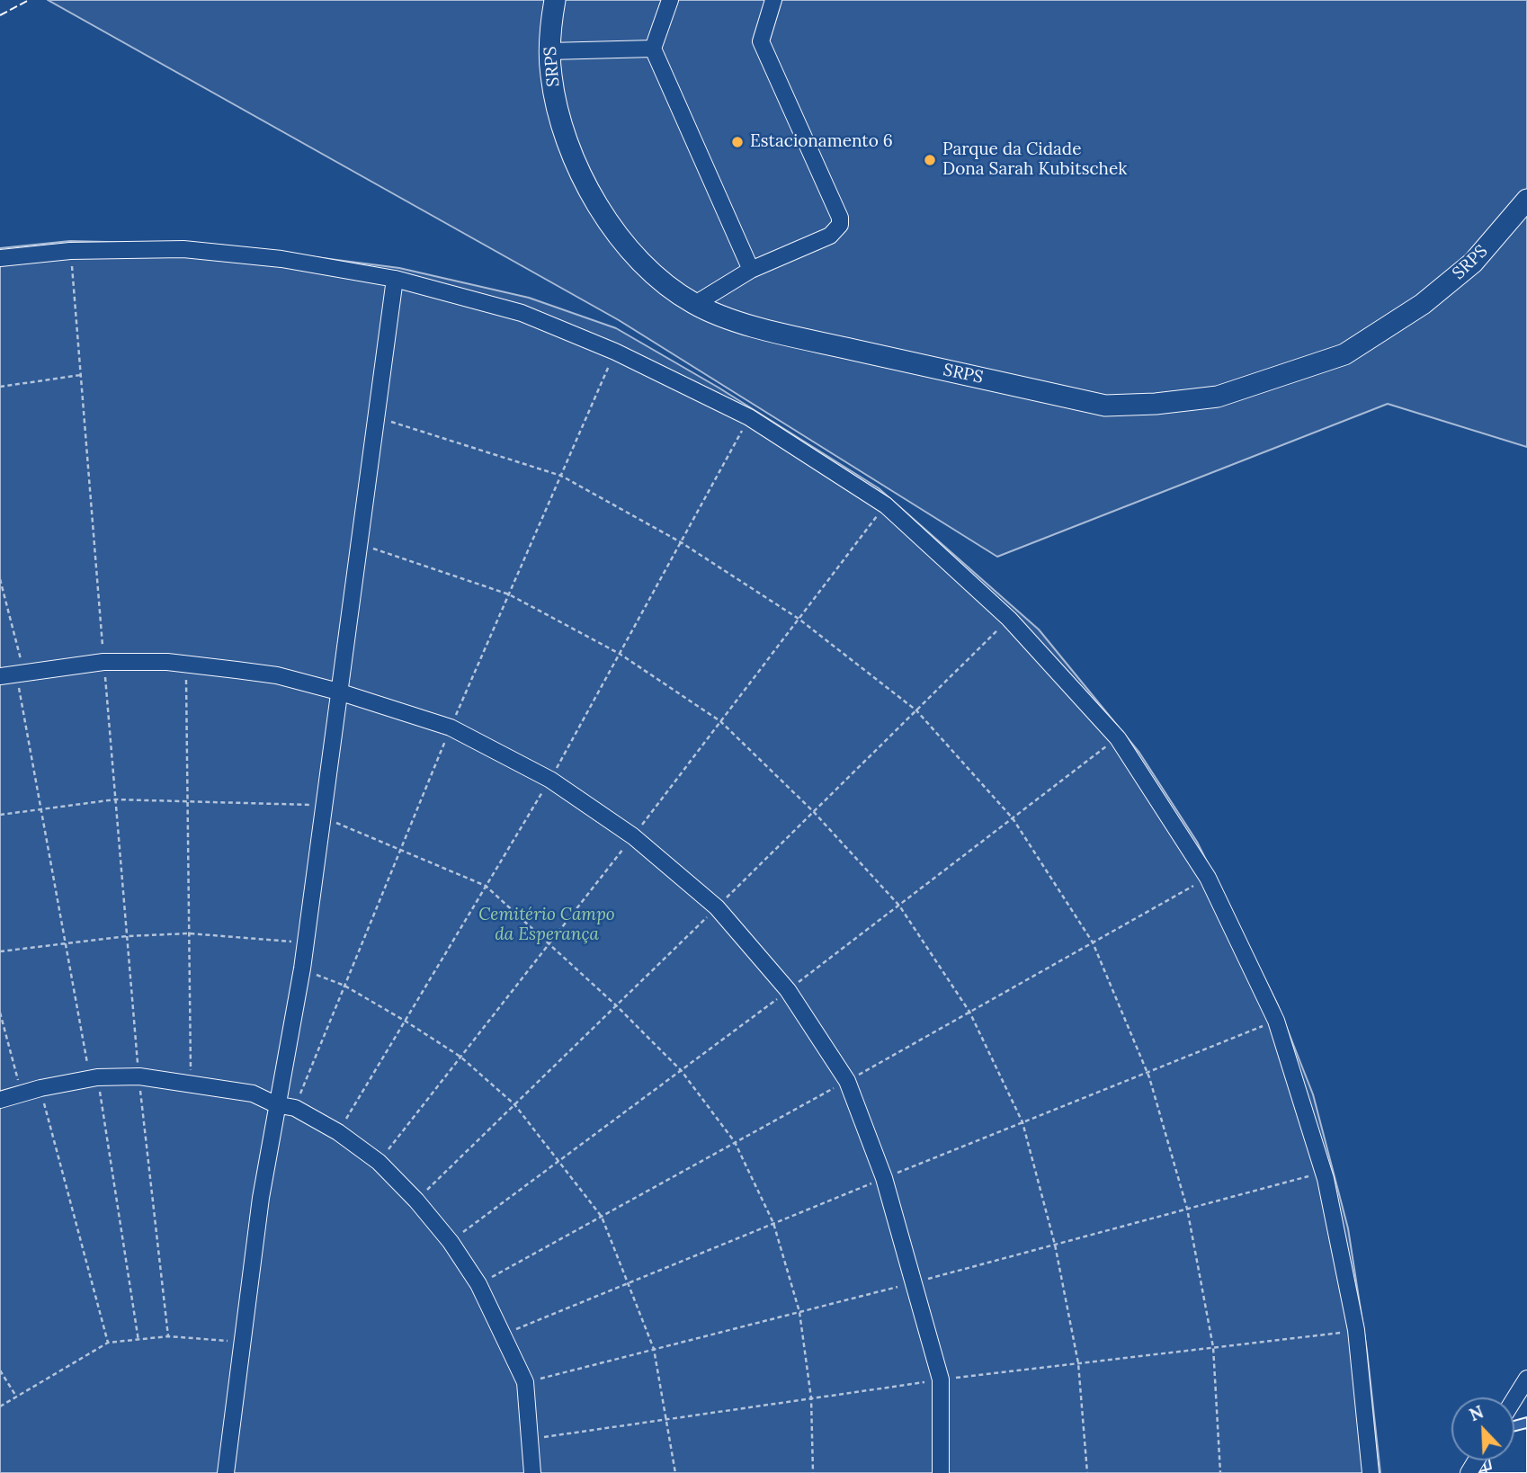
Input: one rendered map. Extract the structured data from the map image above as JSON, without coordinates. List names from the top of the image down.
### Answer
{
  "streets": {
    "main road": ["SRPS"]
  },
  "parks": ["Cemitério Campo da Esperança"],
  "places": ["Estacionamento 6", "Parque da Cidade Dona Sarah Kubitschek"],
  "north": "top left"
}
